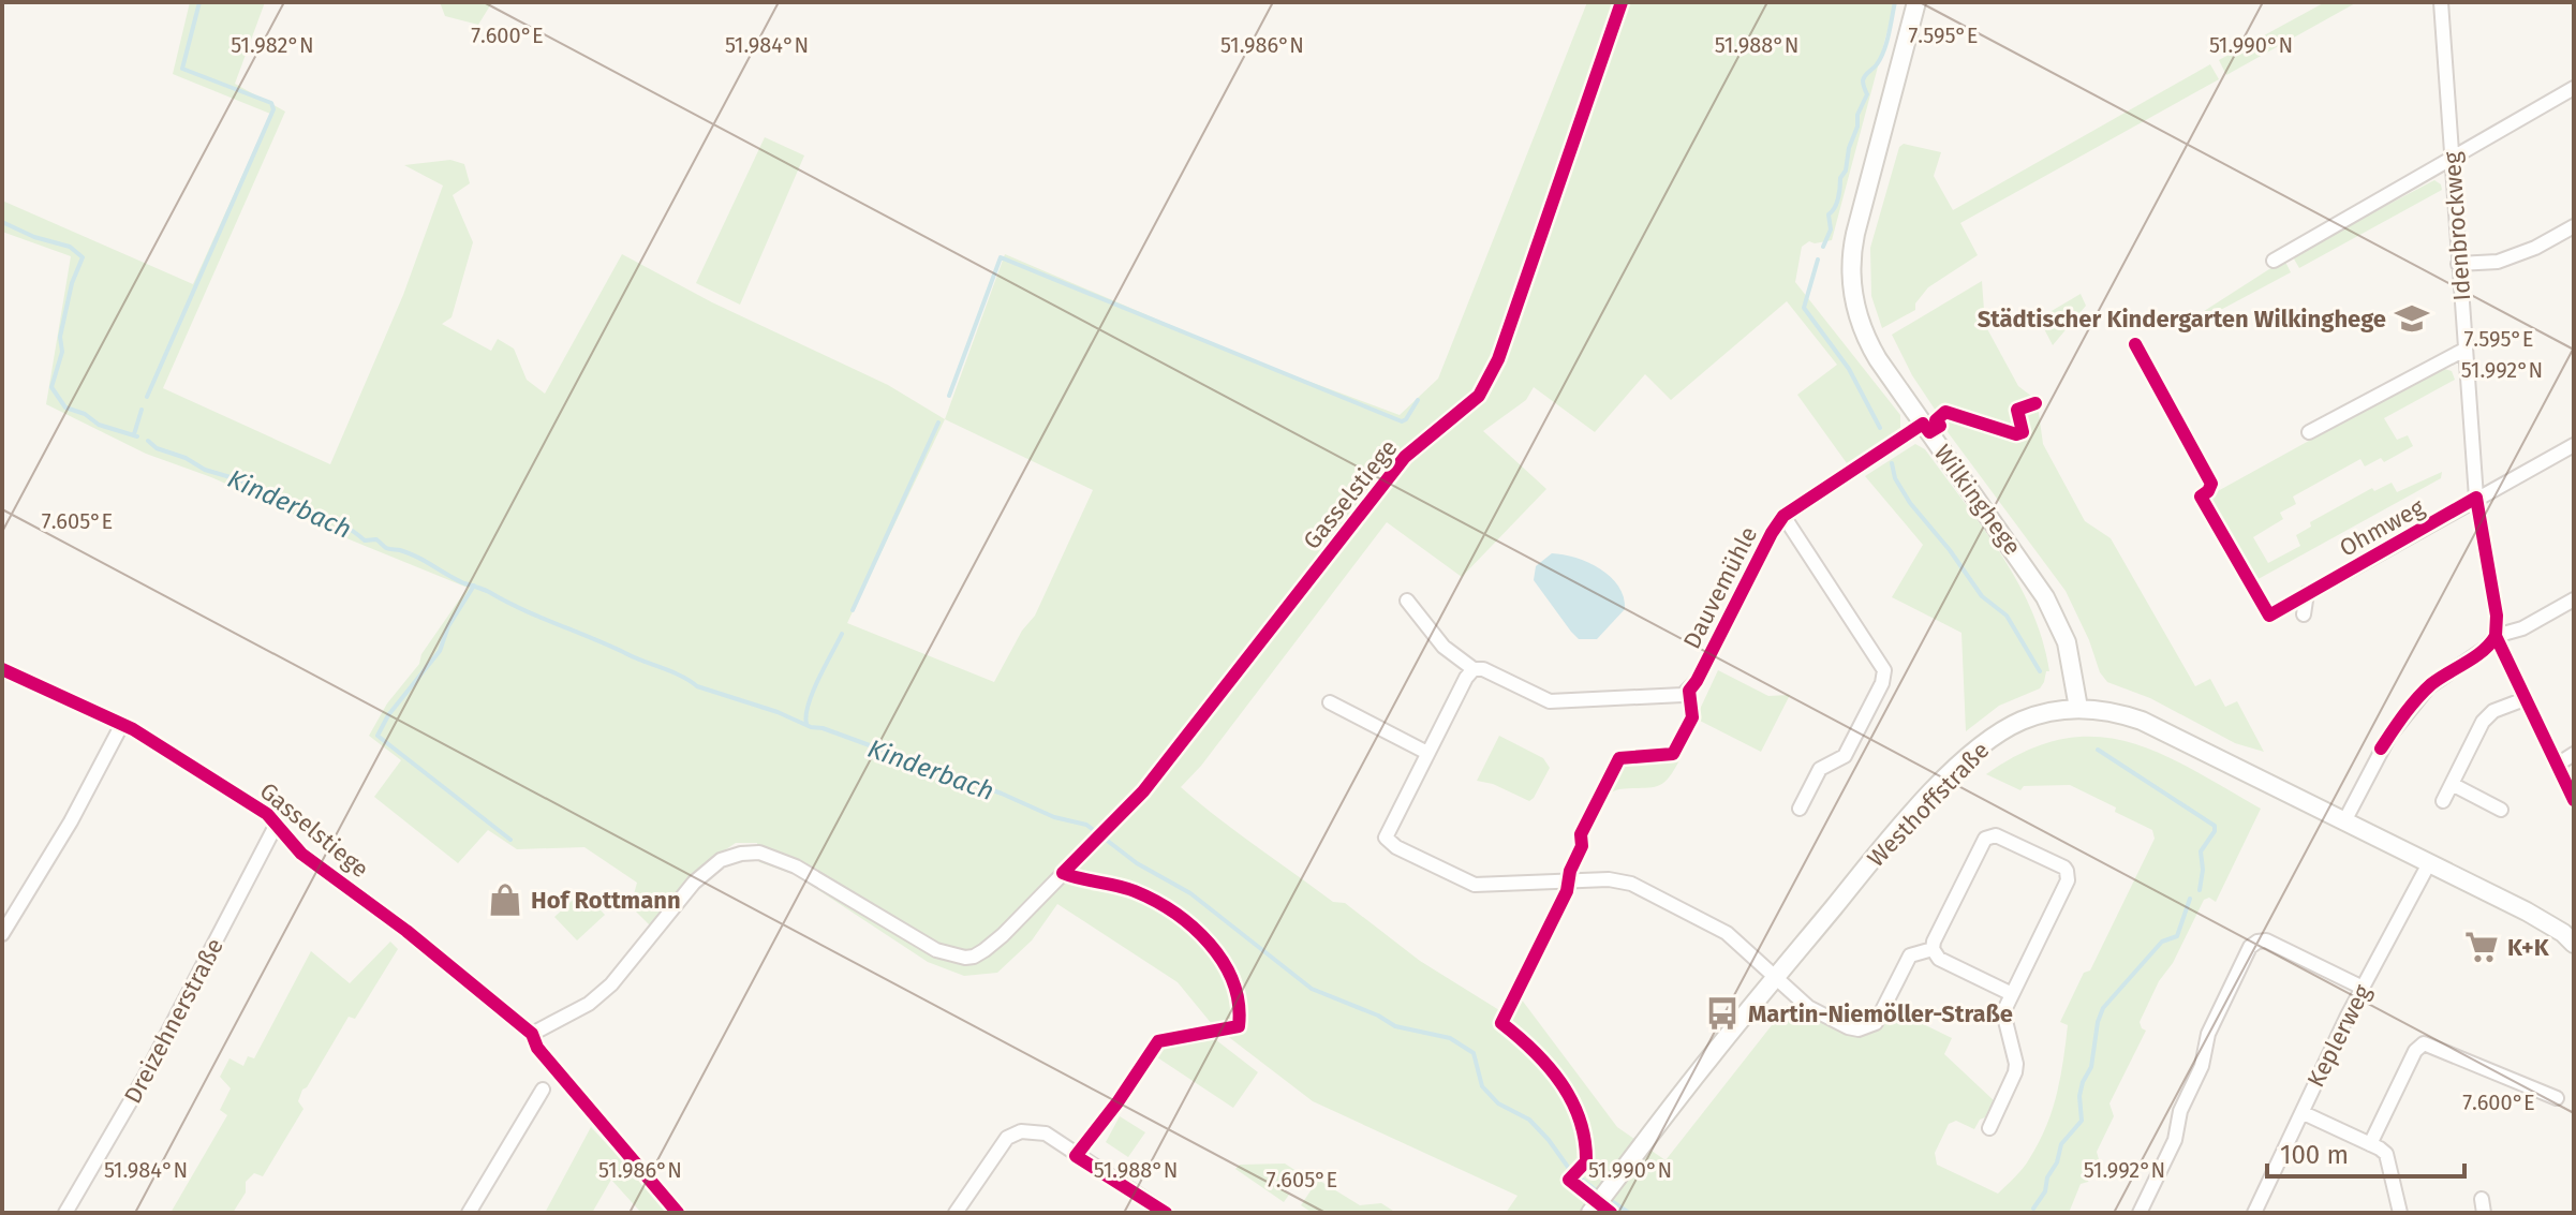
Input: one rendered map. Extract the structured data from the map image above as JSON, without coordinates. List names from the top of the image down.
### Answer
{
  "streets": {
    "street": [
      "Idenbrockweg",
      "Gasselstiege",
      "Wilkinghege",
      "Ohmweg",
      "Dauvemühle",
      "Westhoffstraße",
      "Dreizehnerstraße",
      "Keplerweg"
    ]
  },
  "crossings": [
    ["Idenbrockweg", "Ohmweg"],
    ["Gasselstiege", "Dreizehnerstraße"],
    ["Wilkinghege", "Dauvemühle"],
    ["Wilkinghege", "Westhoffstraße"],
    ["Westhoffstraße", "Keplerweg"]
  ],
  "water": ["Kinderbach"],
  "places": {
    "school or university": ["Städtischer Kindergarten Wilkinghege"],
    "shop": ["Hof Rottmann"],
    "supermarket": ["K+K"],
    "bus stop": ["Martin-Niemöller-Straße"]
  },
  "scale_bar": "100 m",
  "coordinates": [
    "7.600°E",
    "7.595°E",
    "51.982°N",
    "51.984°N",
    "51.986°N",
    "51.988°N",
    "51.990°N",
    "51.992°N",
    "7.605°E"
  ]
}
